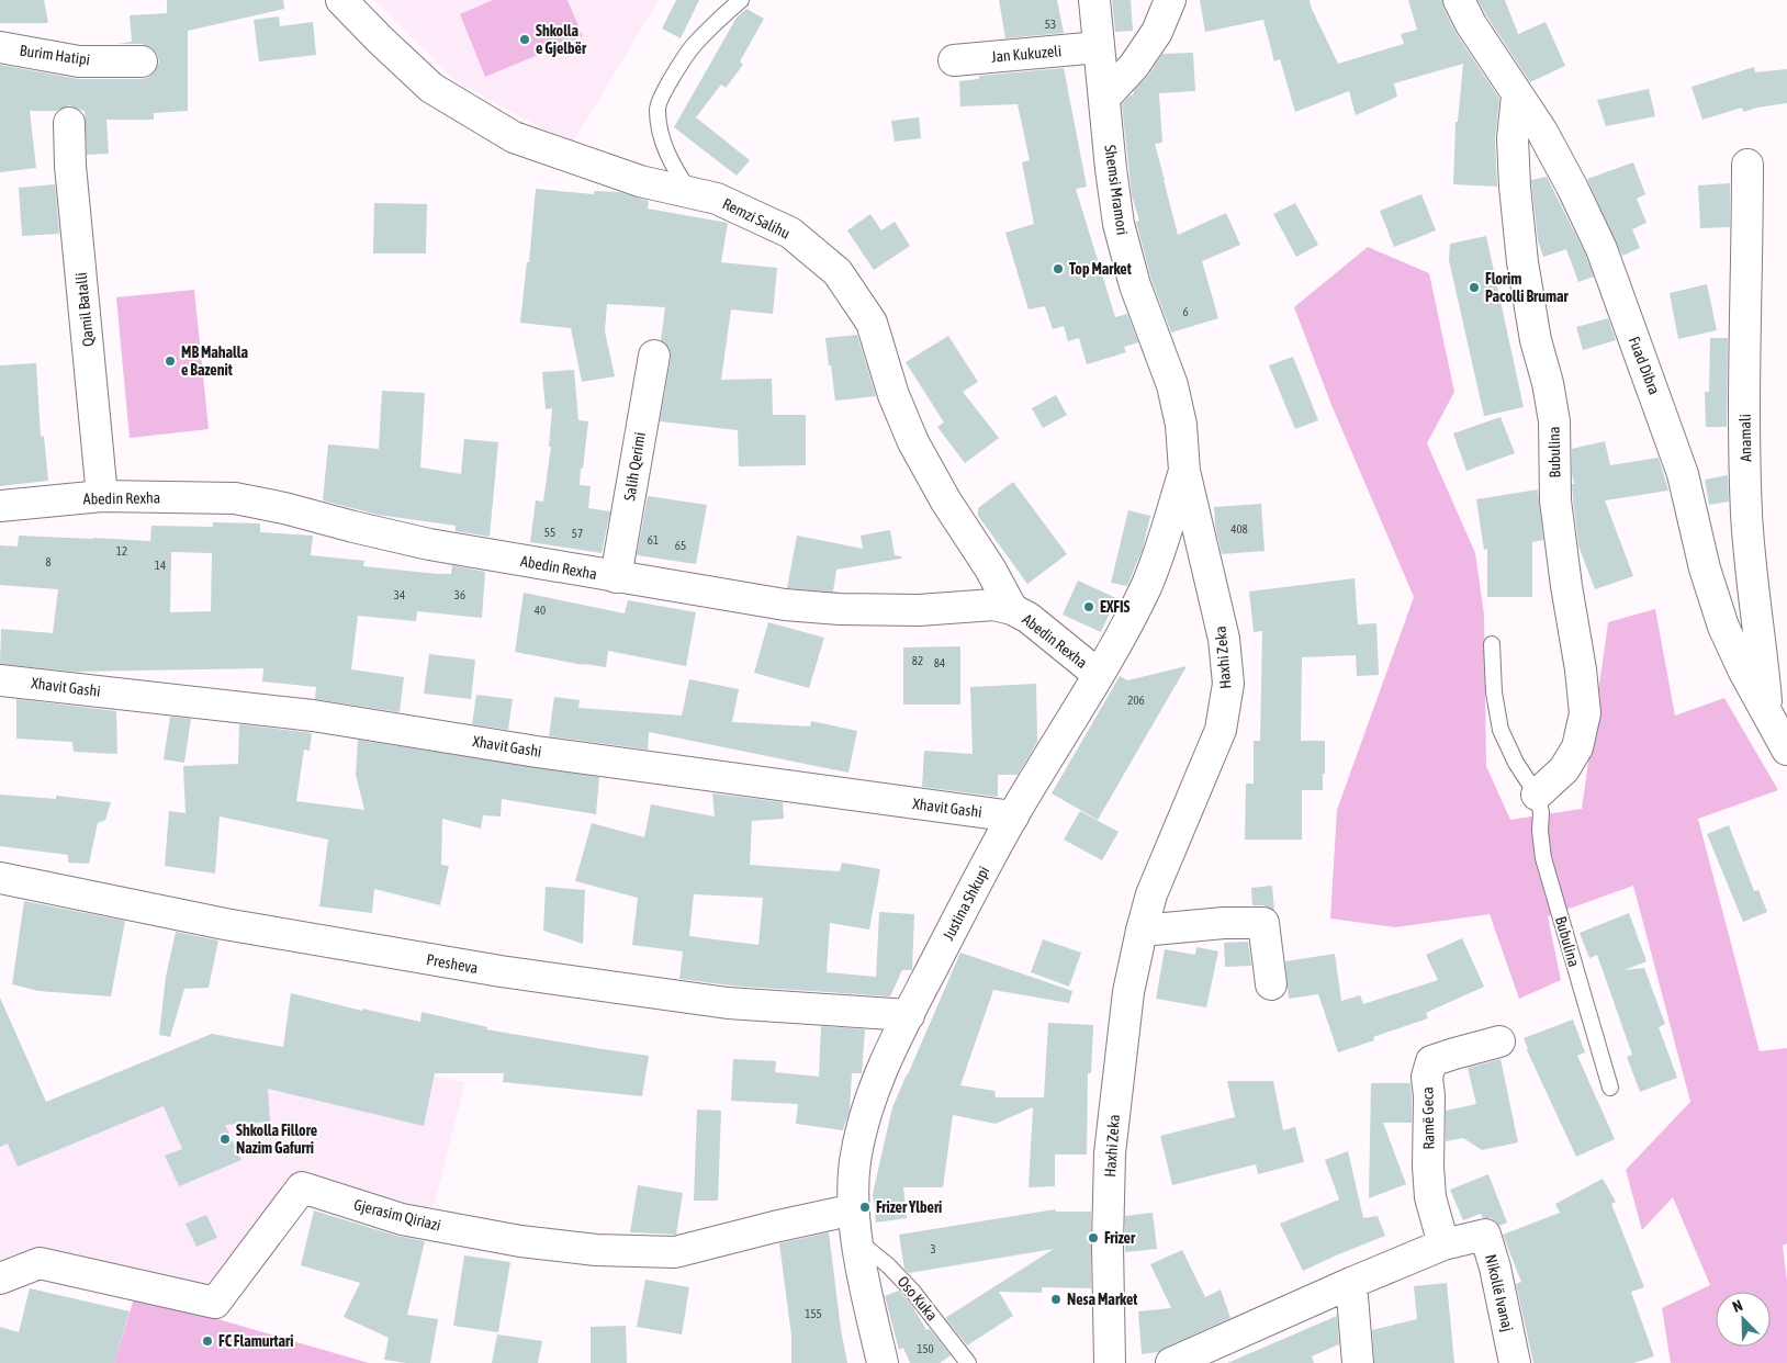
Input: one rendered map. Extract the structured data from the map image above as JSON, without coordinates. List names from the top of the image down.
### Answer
{
  "streets": {
    "street": [
      "Jan Kukuzeli",
      "Burim Hatipi",
      "Shemsi Mramori",
      "Remzi Salihu",
      "Qamil Batalli",
      "Fuad Dibra",
      "Anamali",
      "Bubulina",
      "Salih Qerimi",
      "Abedin Rexha",
      "Haxhi Zeka",
      "Xhavit Gashi",
      "Justina Shkupi",
      "Presheva",
      "Ramë Geca",
      "Gjerasim Qiriazi",
      "Nikollë Ivanaj"
    ],
    "lane": ["Oso Kuka"]
  },
  "crossings": [
    ["Jan Kukuzeli", "Shemsi Mramori"],
    ["Shemsi Mramori", "Haxhi Zeka"],
    ["Shemsi Mramori", "Justina Shkupi"],
    ["Remzi Salihu", "Abedin Rexha"],
    ["Qamil Batalli", "Abedin Rexha"],
    ["Fuad Dibra", "Anamali"],
    ["Fuad Dibra", "Bubulina"],
    ["Salih Qerimi", "Abedin Rexha"],
    ["Abedin Rexha", "Justina Shkupi"],
    ["Haxhi Zeka", "Justina Shkupi"],
    ["Xhavit Gashi", "Justina Shkupi"],
    ["Justina Shkupi", "Presheva"],
    ["Justina Shkupi", "Gjerasim Qiriazi"],
    ["Justina Shkupi", "Oso Kuka"],
    ["Ramë Geca", "Nikollë Ivanaj"]
  ],
  "places": [
    "Shkolla e Gjelbër",
    "Top Market",
    "Florim Pacolli Brumar",
    "MB Mahalla e Bazenit",
    "EXFIS",
    "Shkolla Fillore Nazim Gafurri",
    "Frizer Ylberi",
    "Frizer",
    "Nesa Market",
    "FC Flamurtari"
  ],
  "house_numbers": [
    "53",
    "6",
    "408",
    "55",
    "57",
    "61",
    "65",
    "12",
    "8",
    "14",
    "34",
    "36",
    "40",
    "82",
    "84",
    "206",
    "3",
    "155",
    "150"
  ],
  "north": "top left"
}
